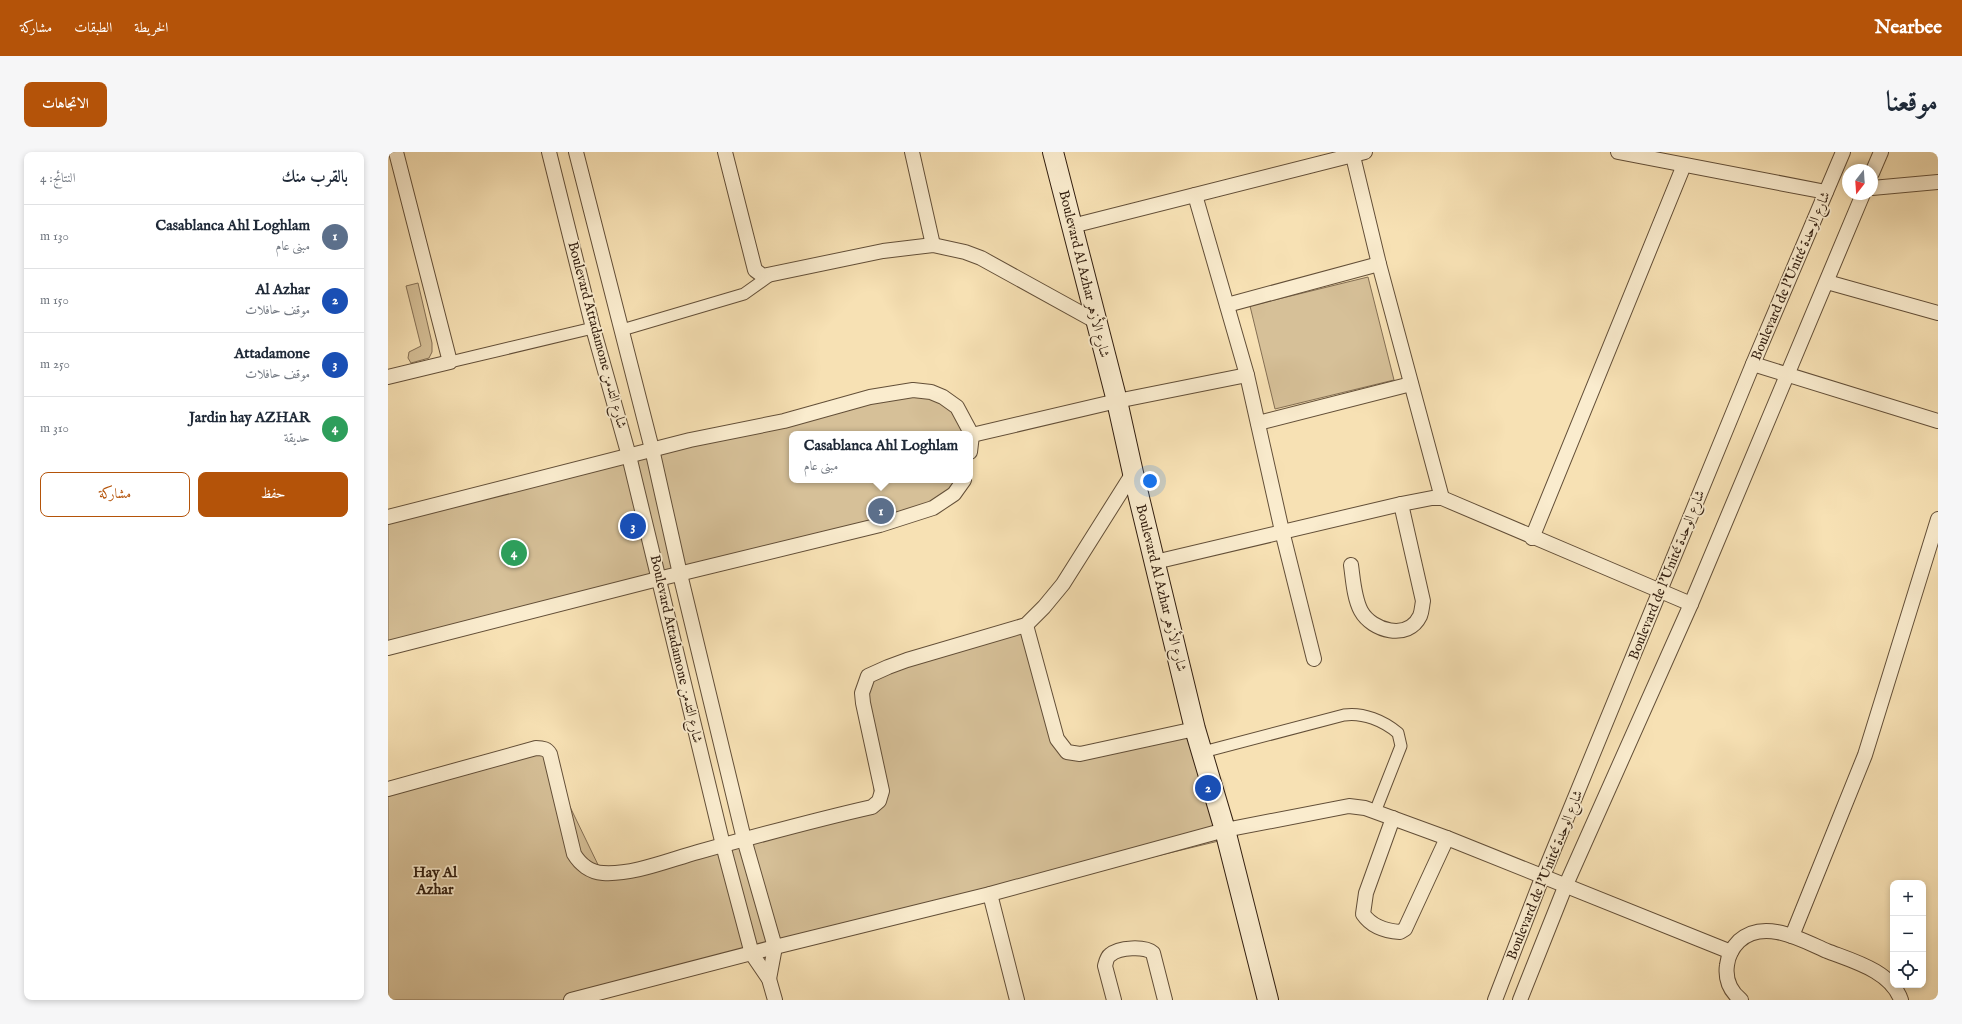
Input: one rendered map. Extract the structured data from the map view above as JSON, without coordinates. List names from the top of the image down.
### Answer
{
  "streets": {
    "main road": ["Boulevard Al Azhar شارع الأزهر"],
    "street": ["Boulevard de l'Unité شارع الوحدة", "Boulevard Attadamone شارع التدمن"]
  },
  "districts": ["Hay Al Azhar"],
  "north": "bottom",
  "page": {
    "header": "Nearbee",
    "nav": ["الخريطة", "الطبقات", "مشاركة"],
    "title": "موقعنا",
    "buttons": [
      "الاتجاهات",
      ["حفظ", "مشاركة"]
    ],
    "heading": ["بالقرب منك", "النتائج: 4"],
    "list": [
      {
        "mark": "1",
        "name": "Casablanca Ahl Loghlam",
        "note": "مبنى عام",
        "value": "130 m"
      },
      {
        "mark": "2",
        "name": "Al Azhar",
        "note": "موقف حافلات",
        "value": "150 m"
      },
      {
        "mark": "3",
        "name": "Attadamone",
        "note": "موقف حافلات",
        "value": "250 m"
      },
      {
        "mark": "4",
        "name": "Jardin hay AZHAR",
        "note": "حديقة",
        "value": "310 m"
      }
    ],
    "popup": ["Casablanca Ahl Loghlam", "مبنى عام"],
    "pins": [
      "1",
      "3",
      "4",
      "2"
    ],
    "map_buttons": ["+", "−"]
  }
}
